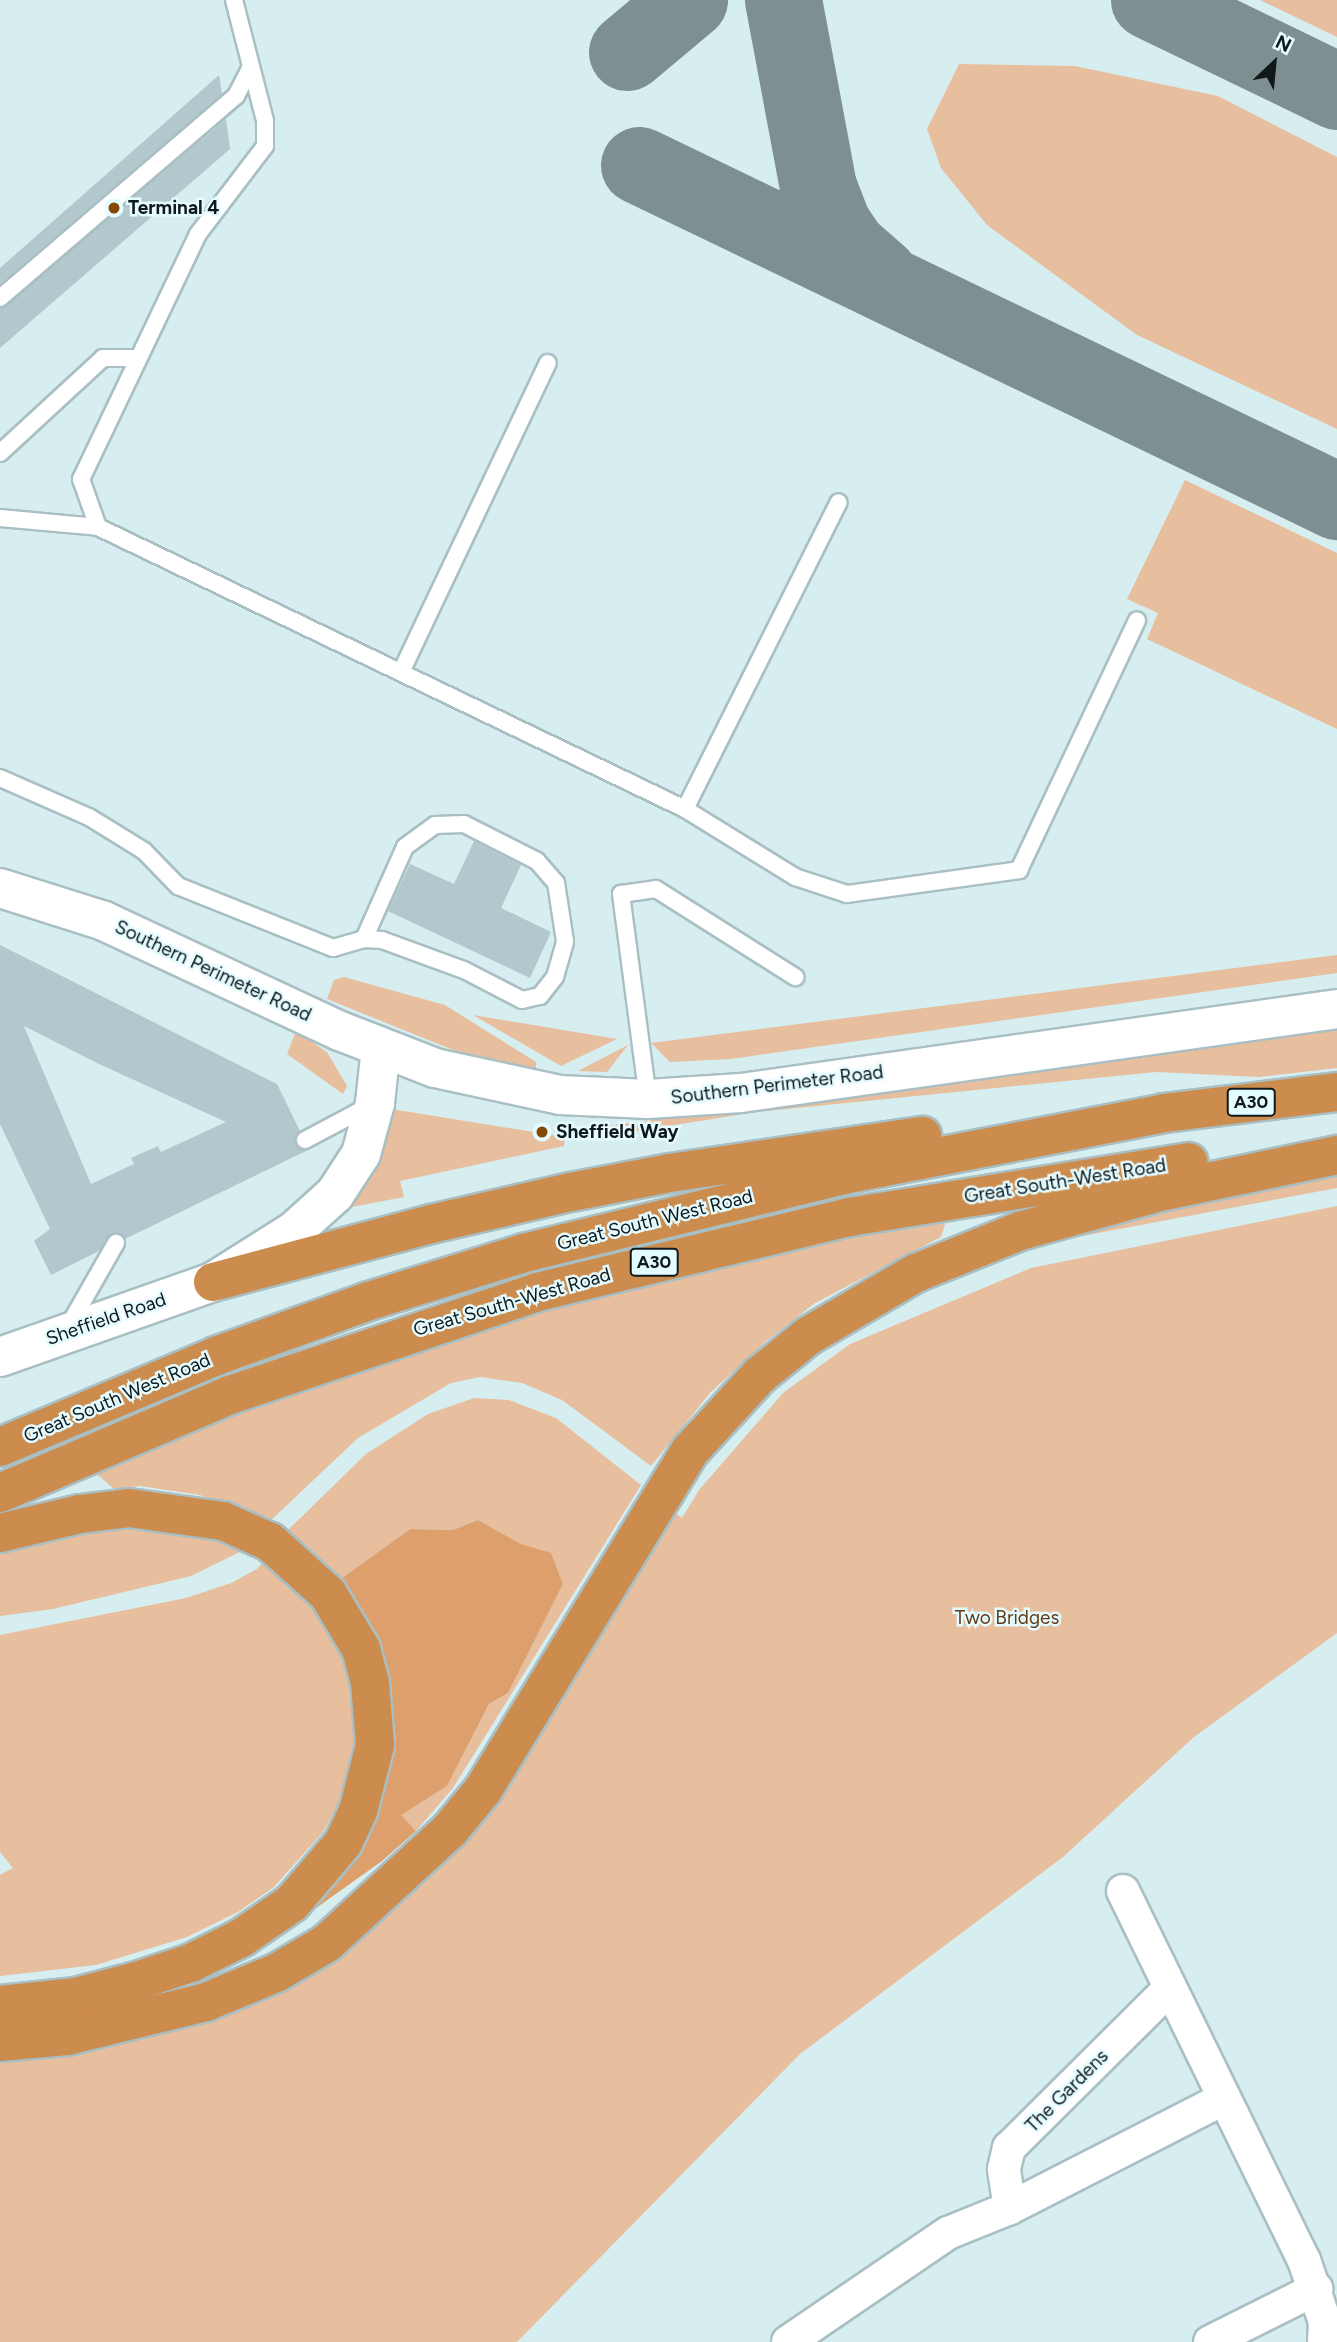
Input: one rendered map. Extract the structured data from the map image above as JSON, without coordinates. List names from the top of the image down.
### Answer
{
  "streets": {
    "highway": ["A30", "Great South-West Road", "Great South West Road"],
    "street": ["Southern Perimeter Road", "Sheffield Road", "The Gardens"]
  },
  "parks": ["Two Bridges"],
  "places": ["Terminal 4", "Sheffield Way"],
  "north": "top right"
}
